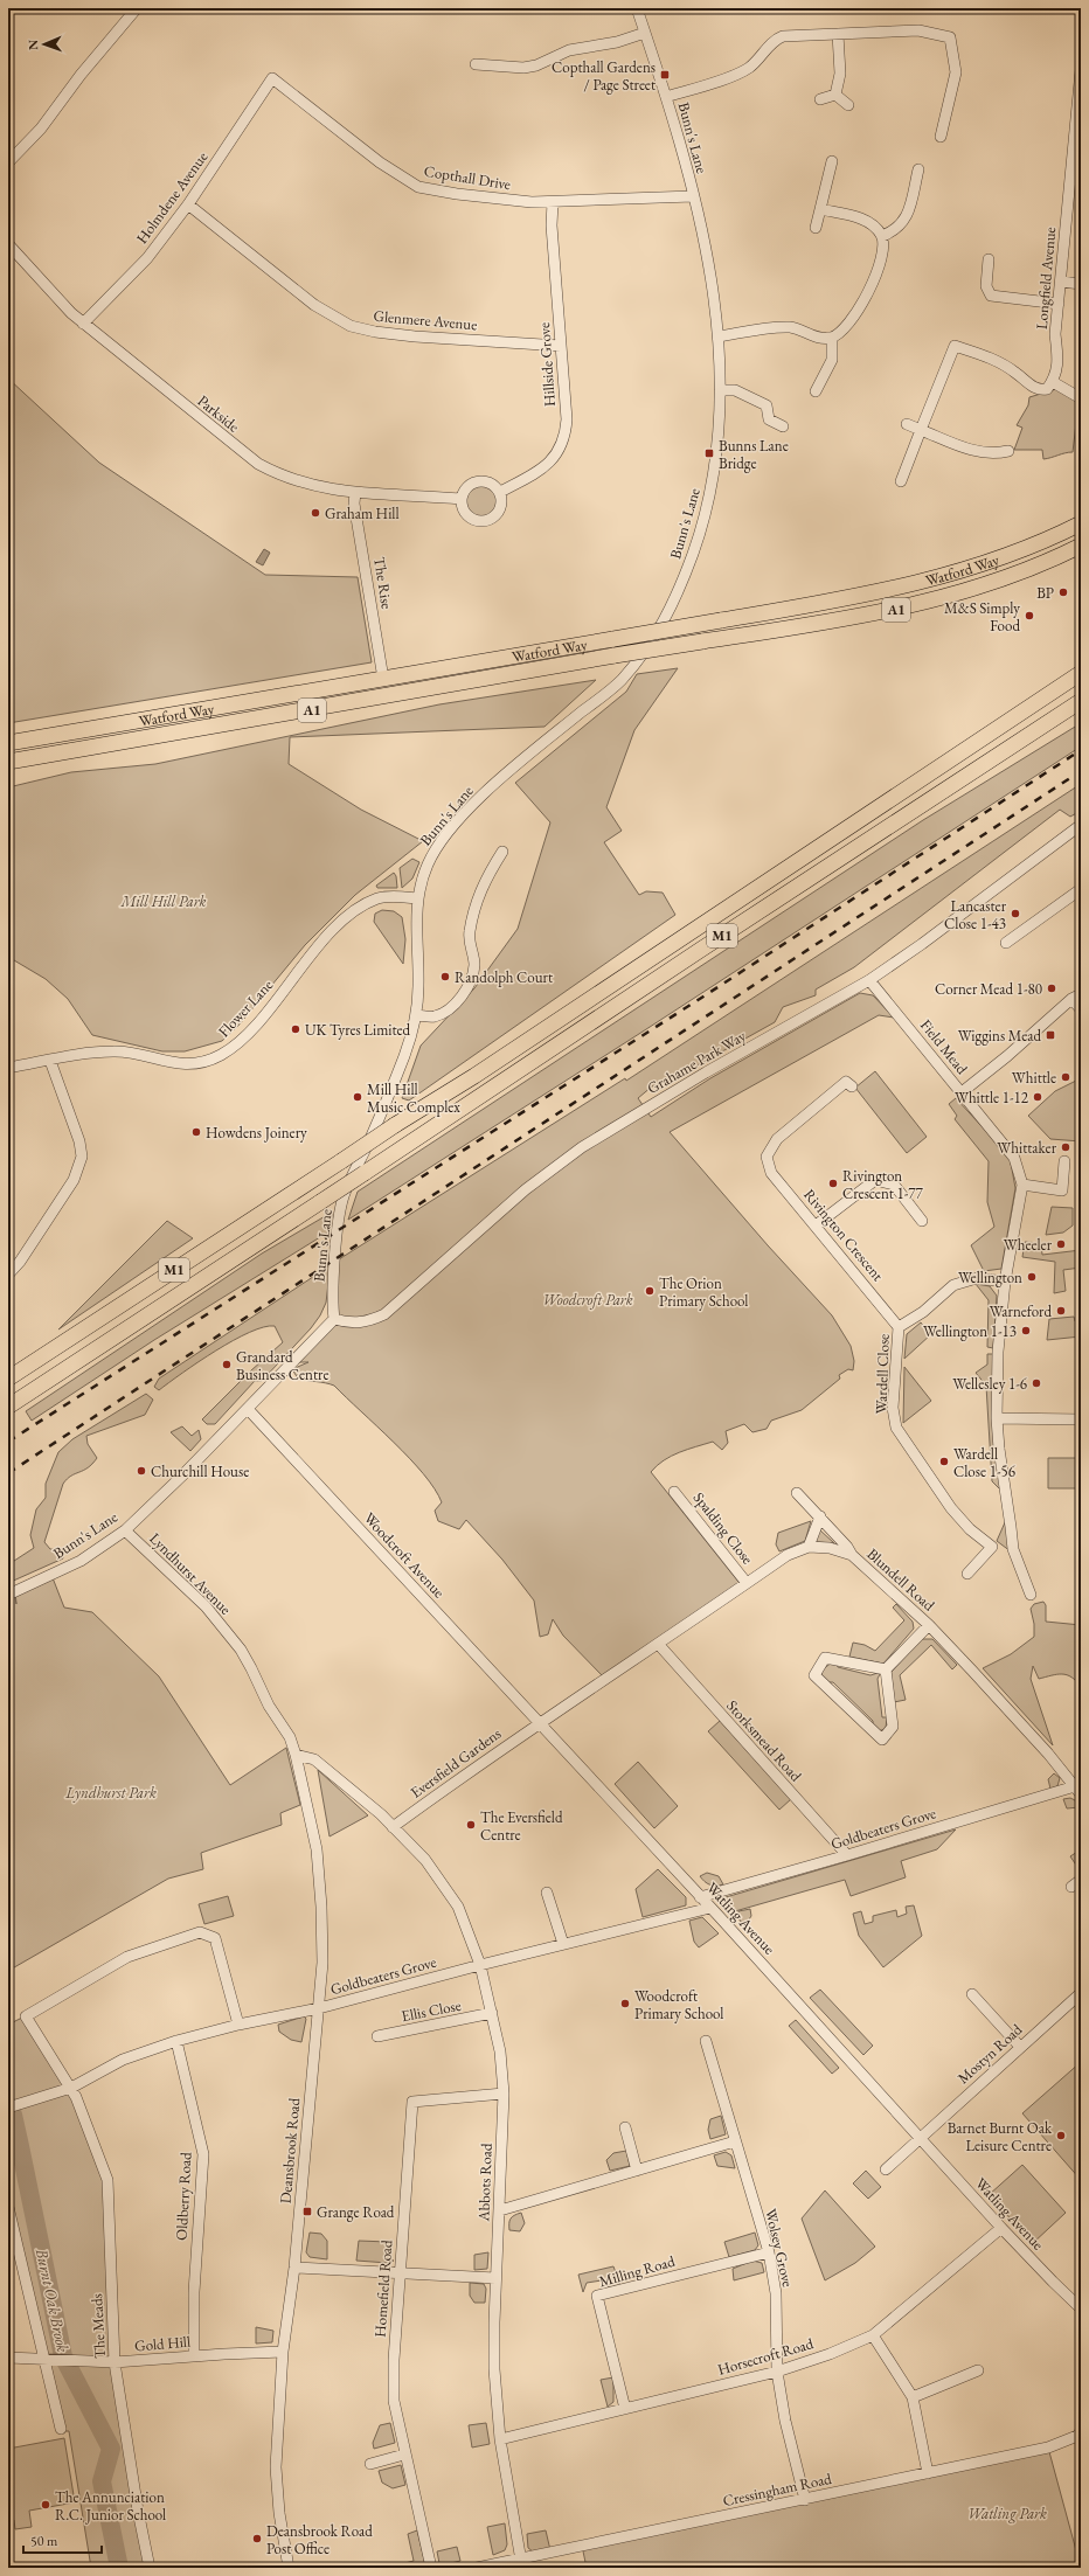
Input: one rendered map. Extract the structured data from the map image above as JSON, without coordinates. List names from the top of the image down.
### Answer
{
  "streets": {
    "highway": ["Watford Way", "A1", "M1"],
    "street": [
      "Bunn's Lane",
      "Copthall Drive",
      "Holmdene Avenue",
      "Longfield Avenue",
      "Glenmere Avenue",
      "Hillside Grove",
      "Parkside",
      "The Rise",
      "Flower Lane",
      "Field Mead",
      "Grahame Park Way",
      "Rivington Crescent",
      "Wardell Close",
      "Spalding Close",
      "Woodcroft Avenue",
      "Lyndhurst Avenue",
      "Blundell Road",
      "Storksmead Road",
      "Eversfield Gardens",
      "Goldbeaters Grove",
      "Watling Avenue",
      "Ellis Close",
      "Mostyn Road",
      "Deansbrook Road",
      "Abbots Road",
      "Oldberry Road",
      "Wolsey Grove",
      "Milling Road",
      "Homefield Road",
      "The Meads",
      "Gold Hill",
      "Horsecroft Road",
      "Cressingham Road"
    ]
  },
  "crossings": [
    ["Bunn's Lane", "Copthall Drive"],
    ["Bunn's Lane", "Flower Lane"],
    ["Bunn's Lane", "Grahame Park Way"],
    ["Bunn's Lane", "Woodcroft Avenue"],
    ["Bunn's Lane", "Lyndhurst Avenue"],
    ["Copthall Drive", "Holmdene Avenue"],
    ["Copthall Drive", "Hillside Grove"],
    ["Holmdene Avenue", "Glenmere Avenue"],
    ["Holmdene Avenue", "Parkside"],
    ["Glenmere Avenue", "Hillside Grove"],
    ["Hillside Grove", "Parkside"],
    ["Parkside", "The Rise"],
    ["Watford Way", "The Rise"],
    ["Field Mead", "Grahame Park Way"],
    ["Rivington Crescent", "Wardell Close"],
    ["Spalding Close", "Blundell Road"],
    ["Woodcroft Avenue", "Blundell Road"],
    ["Woodcroft Avenue", "Eversfield Gardens"],
    ["Woodcroft Avenue", "Watling Avenue"],
    ["Lyndhurst Avenue", "Deansbrook Road"],
    ["Blundell Road", "Storksmead Road"],
    ["Blundell Road", "Eversfield Gardens"],
    ["Blundell Road", "Goldbeaters Grove"],
    ["Blundell Road", "Watling Avenue"],
    ["Storksmead Road", "Goldbeaters Grove"],
    ["Eversfield Gardens", "Watling Avenue"],
    ["Eversfield Gardens", "Abbots Road"],
    ["Goldbeaters Grove", "Watling Avenue"],
    ["Goldbeaters Grove", "Deansbrook Road"],
    ["Goldbeaters Grove", "Abbots Road"],
    ["Goldbeaters Grove", "Oldberry Road"],
    ["Goldbeaters Grove", "The Meads"],
    ["Watling Avenue", "Mostyn Road"],
    ["Watling Avenue", "Horsecroft Road"],
    ["Ellis Close", "Abbots Road"],
    ["Deansbrook Road", "Gold Hill"],
    ["Abbots Road", "Homefield Road"],
    ["Abbots Road", "Horsecroft Road"],
    ["Abbots Road", "Cressingham Road"],
    ["Oldberry Road", "Gold Hill"],
    ["Wolsey Grove", "Milling Road"],
    ["Wolsey Grove", "Horsecroft Road"],
    ["Wolsey Grove", "Cressingham Road"],
    ["Milling Road", "Horsecroft Road"],
    ["The Meads", "Gold Hill"]
  ],
  "water": ["Burnt Oak Brook"],
  "parks": [
    "Mill Hill Park",
    "Woodcroft Park",
    "Lyndhurst Park",
    "Watling Park"
  ],
  "places": {
    "transit": [
      "Copthall Gardens / Page Street",
      "Bunns Lane Bridge",
      "Wiggins Mead",
      "Grange Road"
    ],
    "other": [
      "Graham Hill",
      "BP",
      "M&S Simply Food",
      "Lancaster Close 1-43",
      "Randolph Court",
      "Corner Mead 1-80",
      "UK Tyres Limited",
      "Whittle",
      "Mill Hill Music Complex",
      "Whittle 1-12",
      "Howdens Joinery",
      "Whittaker",
      "Rivington Crescent 1-77",
      "Wheeler",
      "Wellington",
      "The Orion Primary School",
      "Warneford",
      "Wellington 1-13",
      "Grandard Business Centre",
      "Wellesley 1-6",
      "Wardell Close 1-56",
      "Churchill House",
      "The Eversfield Centre",
      "Woodcroft Primary School",
      "Barnet Burnt Oak Leisure Centre",
      "The Annunciation R.C. Junior School",
      "Deansbrook Road Post Office"
    ]
  },
  "scale_bar": "50 m",
  "north": "left"
}
